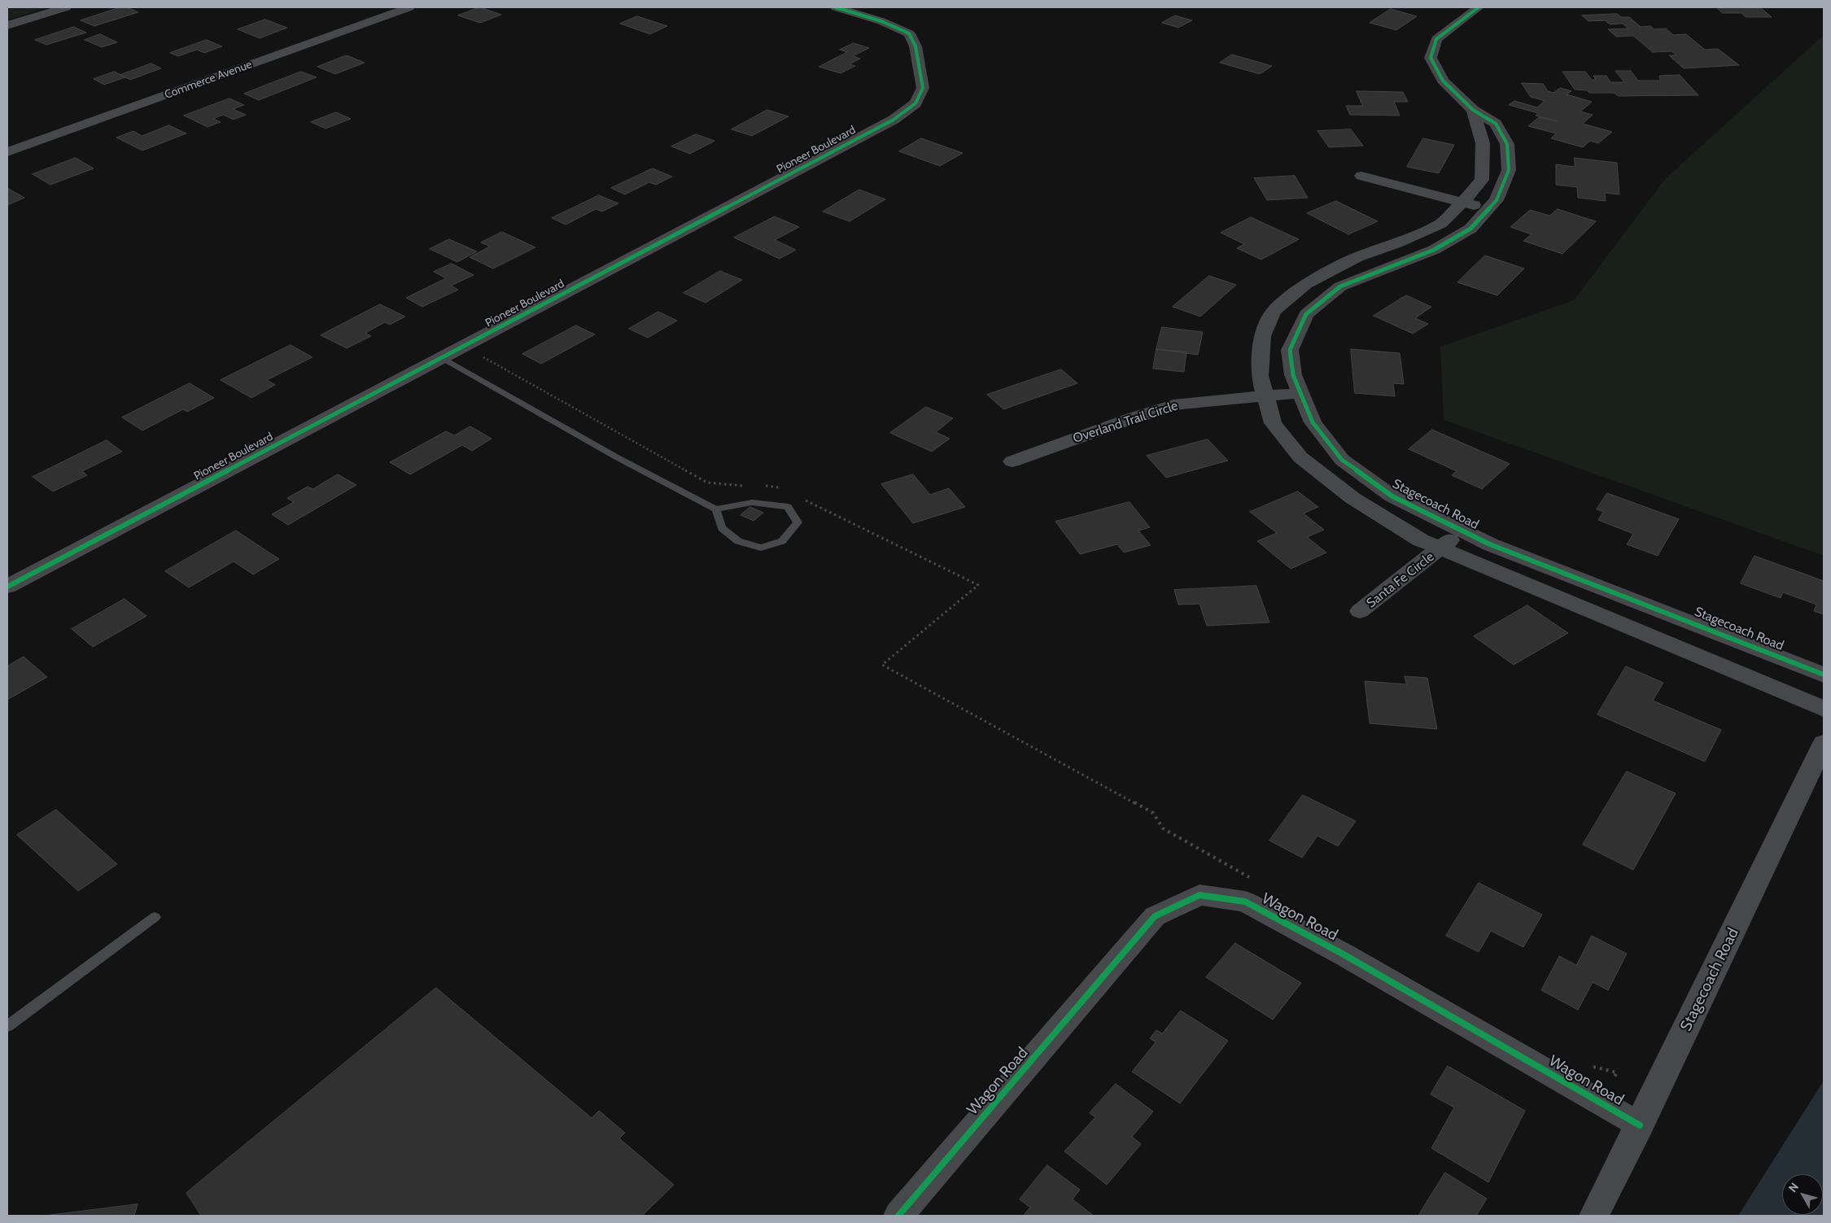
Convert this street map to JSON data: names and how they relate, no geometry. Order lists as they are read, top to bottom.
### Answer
{
  "streets": {
    "street": [
      "Commerce Avenue",
      "Pioneer Boulevard",
      "Overland Trail Circle",
      "Stagecoach Road",
      "Santa Fe Circle",
      "Wagon Road"
    ]
  },
  "crossings": [
    ["Overland Trail Circle", "Stagecoach Road"],
    ["Stagecoach Road", "Santa Fe Circle"],
    ["Stagecoach Road", "Wagon Road"]
  ],
  "north": "top left"
}
